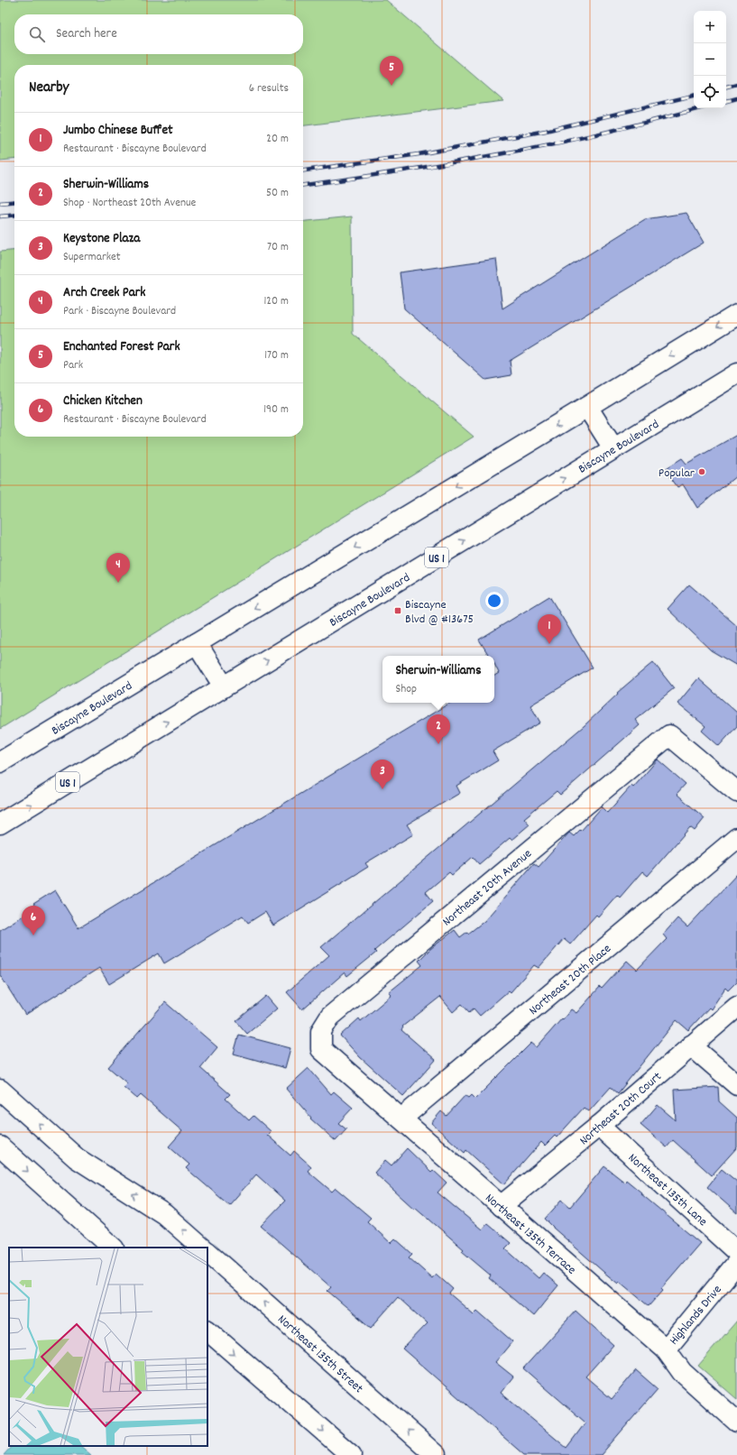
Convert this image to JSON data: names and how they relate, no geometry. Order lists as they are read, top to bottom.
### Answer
{
  "streets": {
    "street": [
      "Biscayne Boulevard",
      "US 1",
      "Northeast 20th Avenue",
      "Northeast 20th Place",
      "Northeast 20th Court",
      "Northeast 135th Lane",
      "Northeast 135th Terrace",
      "Highlands Drive",
      "Northeast 135th Street"
    ]
  },
  "crossings": [
    ["Northeast 20th Avenue", "Northeast 135th Terrace"],
    ["Northeast 20th Place", "Northeast 135th Terrace"],
    ["Northeast 20th Court", "Northeast 135th Lane"],
    ["Northeast 20th Court", "Northeast 135th Terrace"],
    ["Northeast 135th Terrace", "Highlands Drive"]
  ],
  "places": {
    "other": ["Popular"],
    "transit": ["Biscayne Blvd @ #13675"]
  },
  "page": {
    "map_buttons": ["+", "−"],
    "search": "Search here",
    "pins": [
      "5",
      "4",
      "1",
      "2",
      "3",
      "6"
    ],
    "heading": ["Nearby", "6 results"],
    "list": [
      {
        "mark": "1",
        "name": "Jumbo Chinese Buffet",
        "note": "Restaurant · Biscayne Boulevard",
        "value": "20 m"
      },
      {
        "mark": "2",
        "name": "Sherwin-Williams",
        "note": "Shop · Northeast 20th Avenue",
        "value": "50 m"
      },
      {
        "mark": "3",
        "name": "Keystone Plaza",
        "note": "Supermarket",
        "value": "70 m"
      },
      {
        "mark": "4",
        "name": "Arch Creek Park",
        "note": "Park · Biscayne Boulevard",
        "value": "120 m"
      },
      {
        "mark": "5",
        "name": "Enchanted Forest Park",
        "note": "Park",
        "value": "170 m"
      },
      {
        "mark": "6",
        "name": "Chicken Kitchen",
        "note": "Restaurant · Biscayne Boulevard",
        "value": "190 m"
      }
    ],
    "popup": ["Sherwin-Williams", "Shop"]
  }
}
